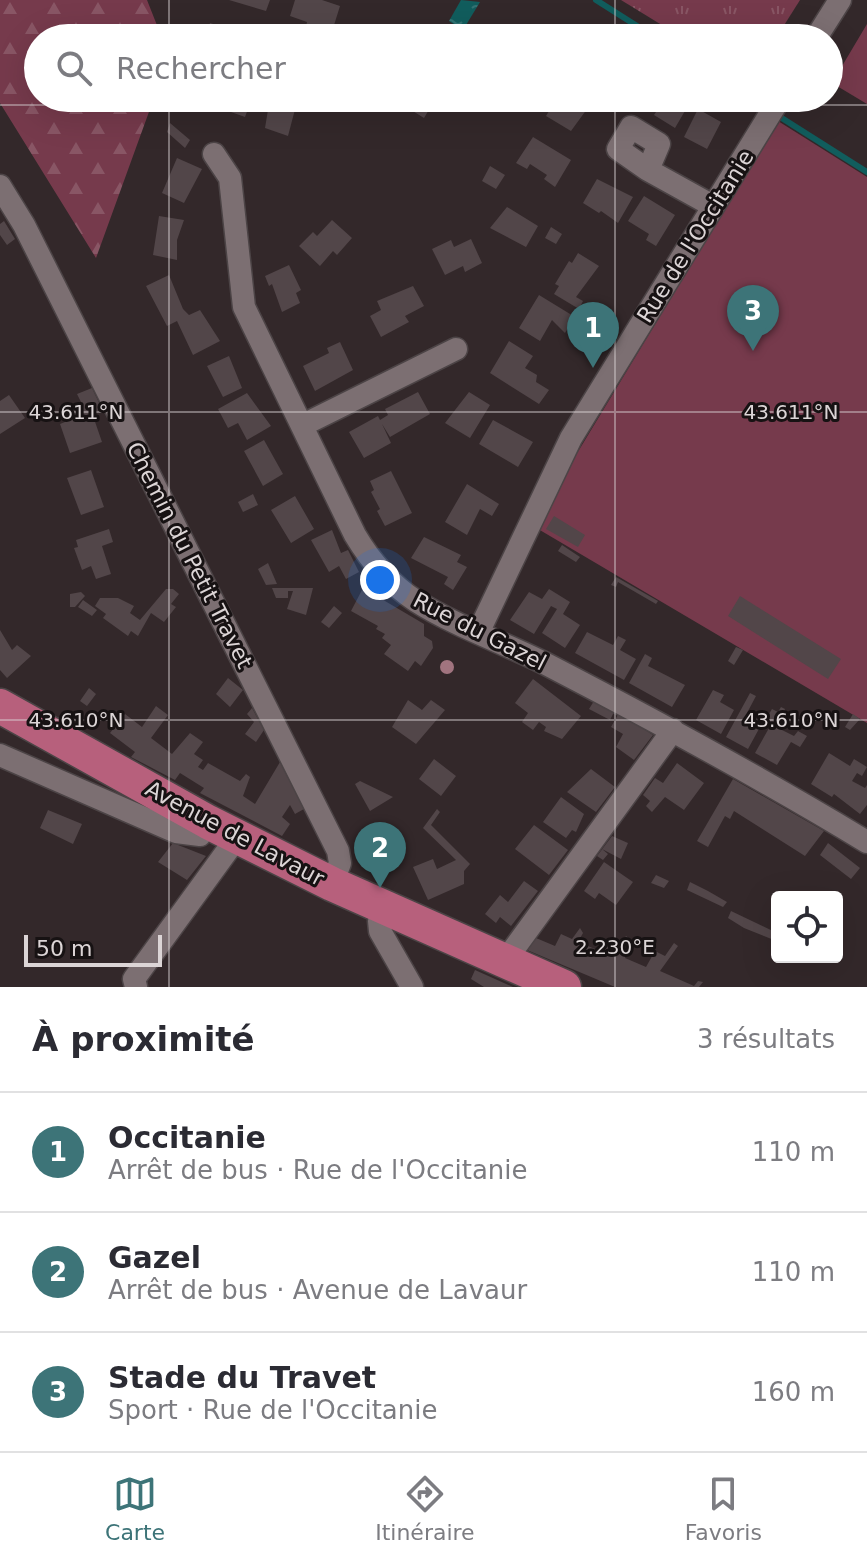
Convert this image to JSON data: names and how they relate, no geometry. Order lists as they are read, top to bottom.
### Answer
{
  "streets": {
    "main road": ["Avenue de Lavaur"],
    "street": ["Rue de l'Occitanie", "Chemin du Petit Travet", "Rue du Gazel"]
  },
  "crossings": [
    ["Rue de l'Occitanie", "Rue du Gazel"],
    ["Chemin du Petit Travet", "Avenue de Lavaur"]
  ],
  "scale_bar": "50 m",
  "page": {
    "search": "Rechercher",
    "pins": ["3", "1", "2"],
    "scale": "50 m",
    "heading": ["À proximité", "3 résultats"],
    "list": [
      {
        "mark": "1",
        "name": "Occitanie",
        "note": "Arrêt de bus · Rue de l'Occitanie",
        "value": "110 m"
      },
      {
        "mark": "2",
        "name": "Gazel",
        "note": "Arrêt de bus · Avenue de Lavaur",
        "value": "110 m"
      },
      {
        "mark": "3",
        "name": "Stade du Travet",
        "note": "Sport · Rue de l'Occitanie",
        "value": "160 m"
      }
    ],
    "nav": ["Carte", "Itinéraire", "Favoris"]
  },
  "coordinates": ["43.611°N", "43.610°N", "2.230°E"]
}
